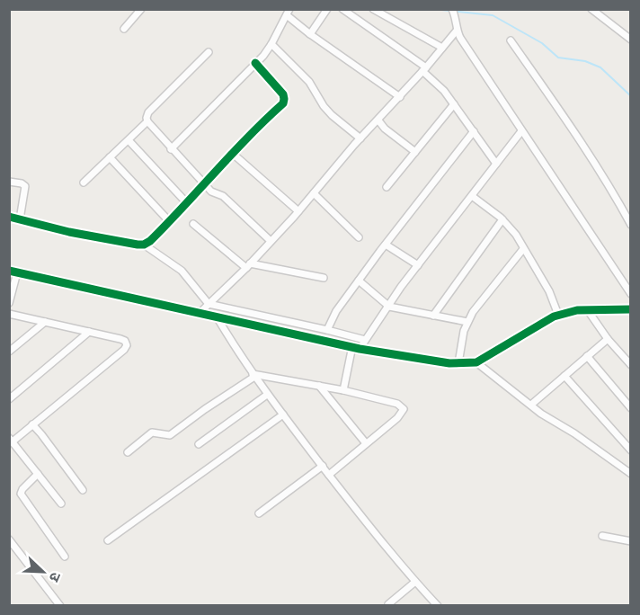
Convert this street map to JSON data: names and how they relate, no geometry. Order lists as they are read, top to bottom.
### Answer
{
  "north": "bottom right"
}
